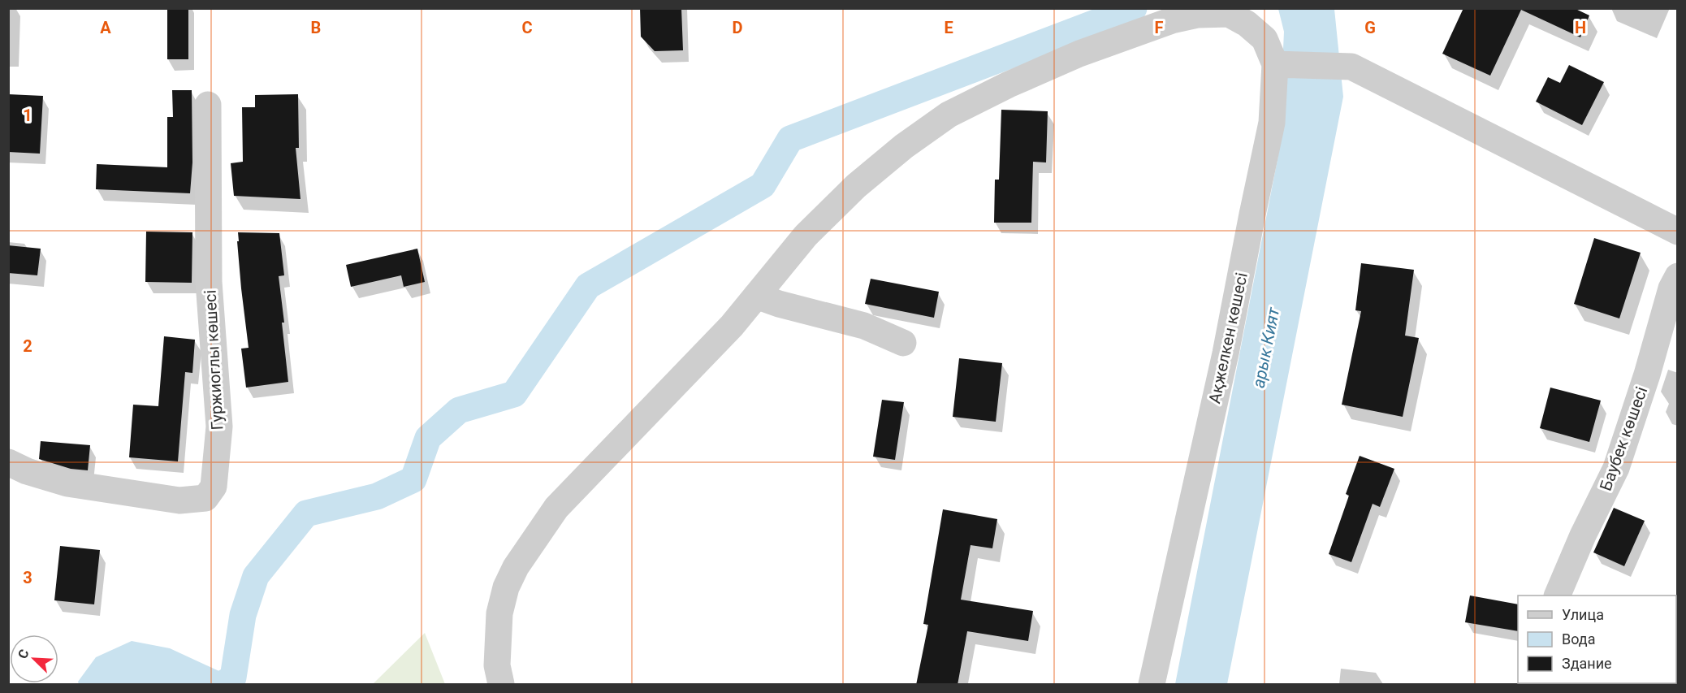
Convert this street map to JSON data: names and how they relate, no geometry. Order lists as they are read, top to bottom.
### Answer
{
  "streets": {
    "street": ["Ақжелкен көшесі", "Гуржиоглы көшесі", "Баубек көшесі"]
  },
  "water": ["арык Кият"],
  "legend": ["Улица", "Вода", "Здание"],
  "north": "top left",
  "grid": {
    "columns": [
      "A",
      "B",
      "C",
      "D",
      "E",
      "F",
      "G",
      "H"
    ],
    "rows": ["1", "2", "3"]
  }
}
